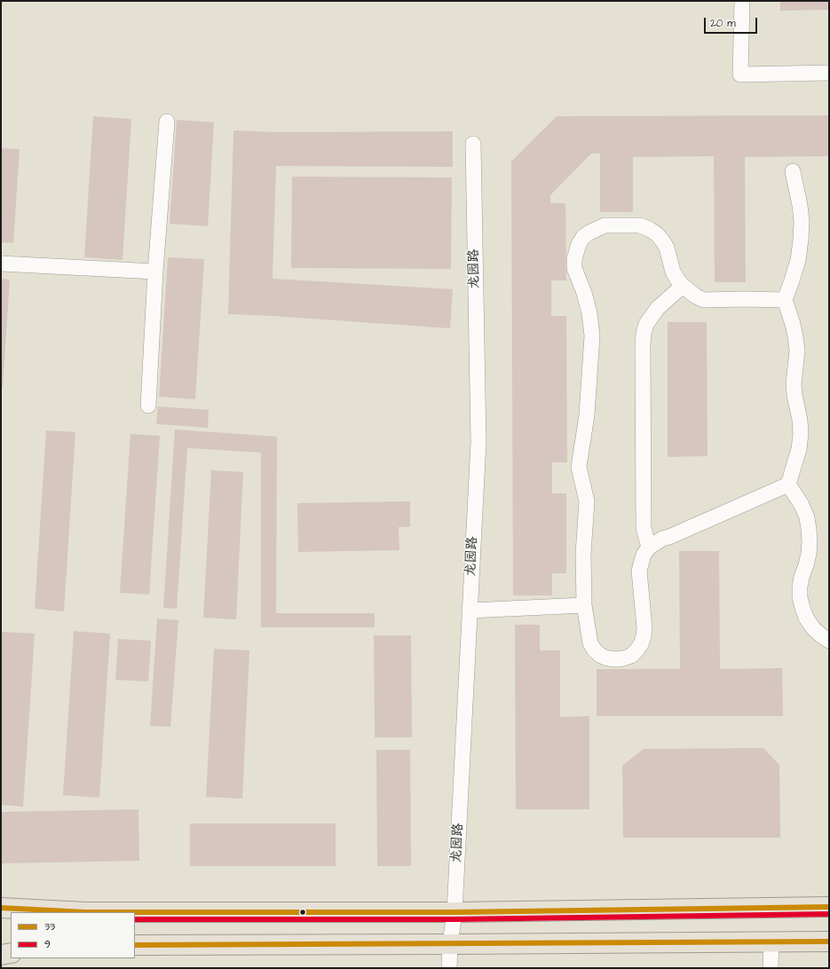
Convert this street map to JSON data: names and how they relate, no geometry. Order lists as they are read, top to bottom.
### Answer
{
  "streets": {
    "street": ["龙园路"]
  },
  "lines": ["transit line 33", "transit line 9"],
  "legend": ["33", "9"],
  "scale_bar": "20 m"
}
